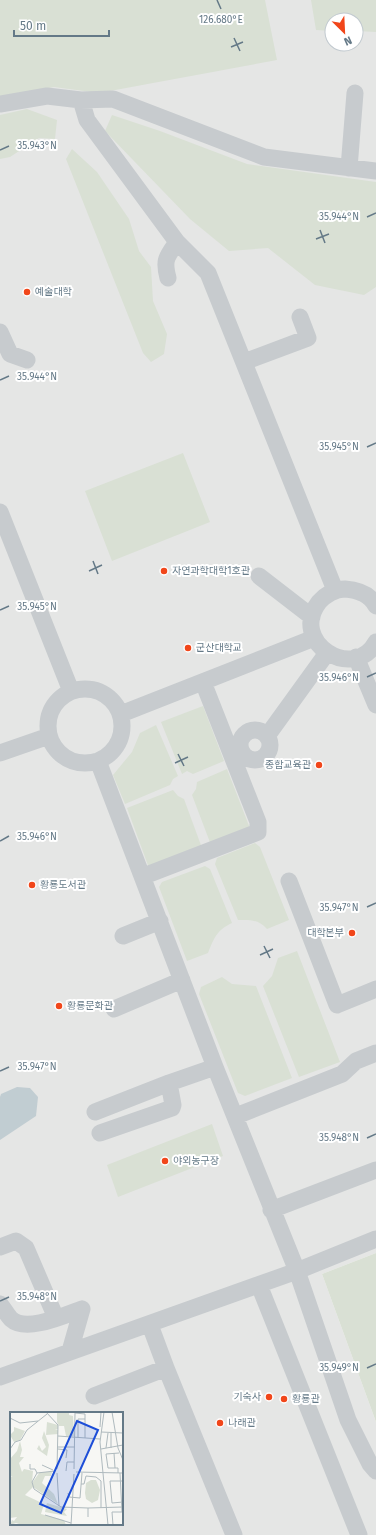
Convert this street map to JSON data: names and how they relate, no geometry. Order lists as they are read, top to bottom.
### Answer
{
  "places": [
    "예술대학",
    "자연과학대학1호관",
    "군산대학교",
    "종합교육관",
    "황룡도서관",
    "대학본부",
    "황룡문화관",
    "야외농구장",
    "기숙사",
    "황룡관",
    "나래관"
  ],
  "scale_bar": "50 m",
  "north": "bottom right",
  "coordinates": [
    "126.680°E",
    "35.943°N",
    "35.944°N",
    "35.945°N",
    "35.946°N",
    "35.947°N",
    "35.948°N",
    "35.949°N"
  ]
}
